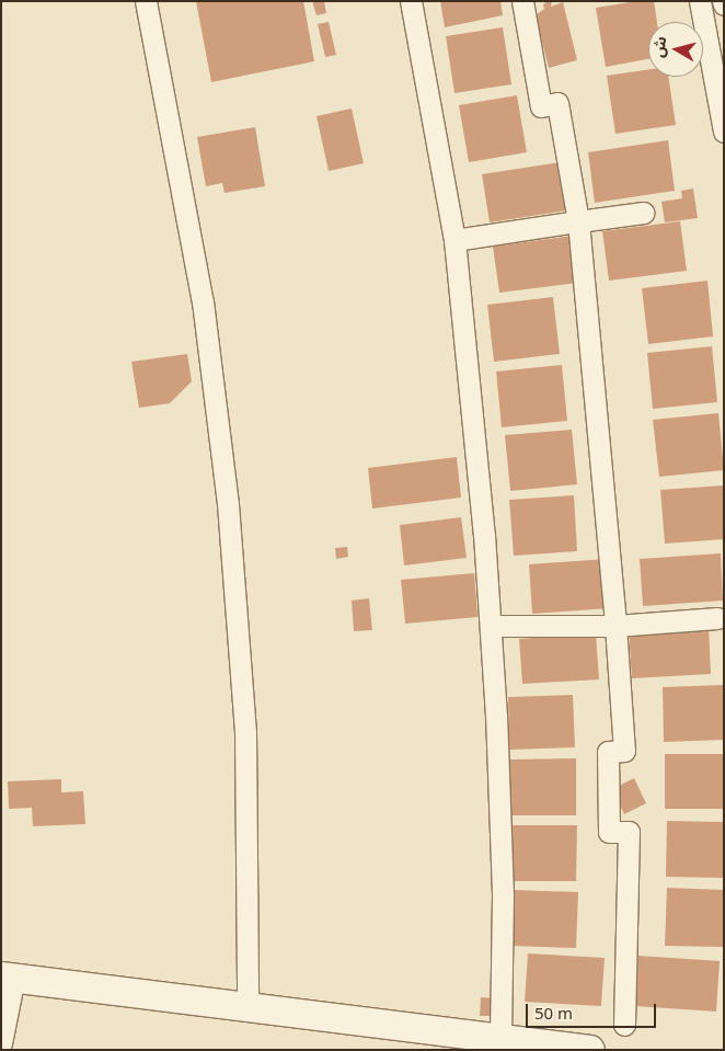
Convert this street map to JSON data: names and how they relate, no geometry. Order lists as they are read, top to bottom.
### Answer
{
  "scale_bar": "50 m",
  "north": "left"
}
